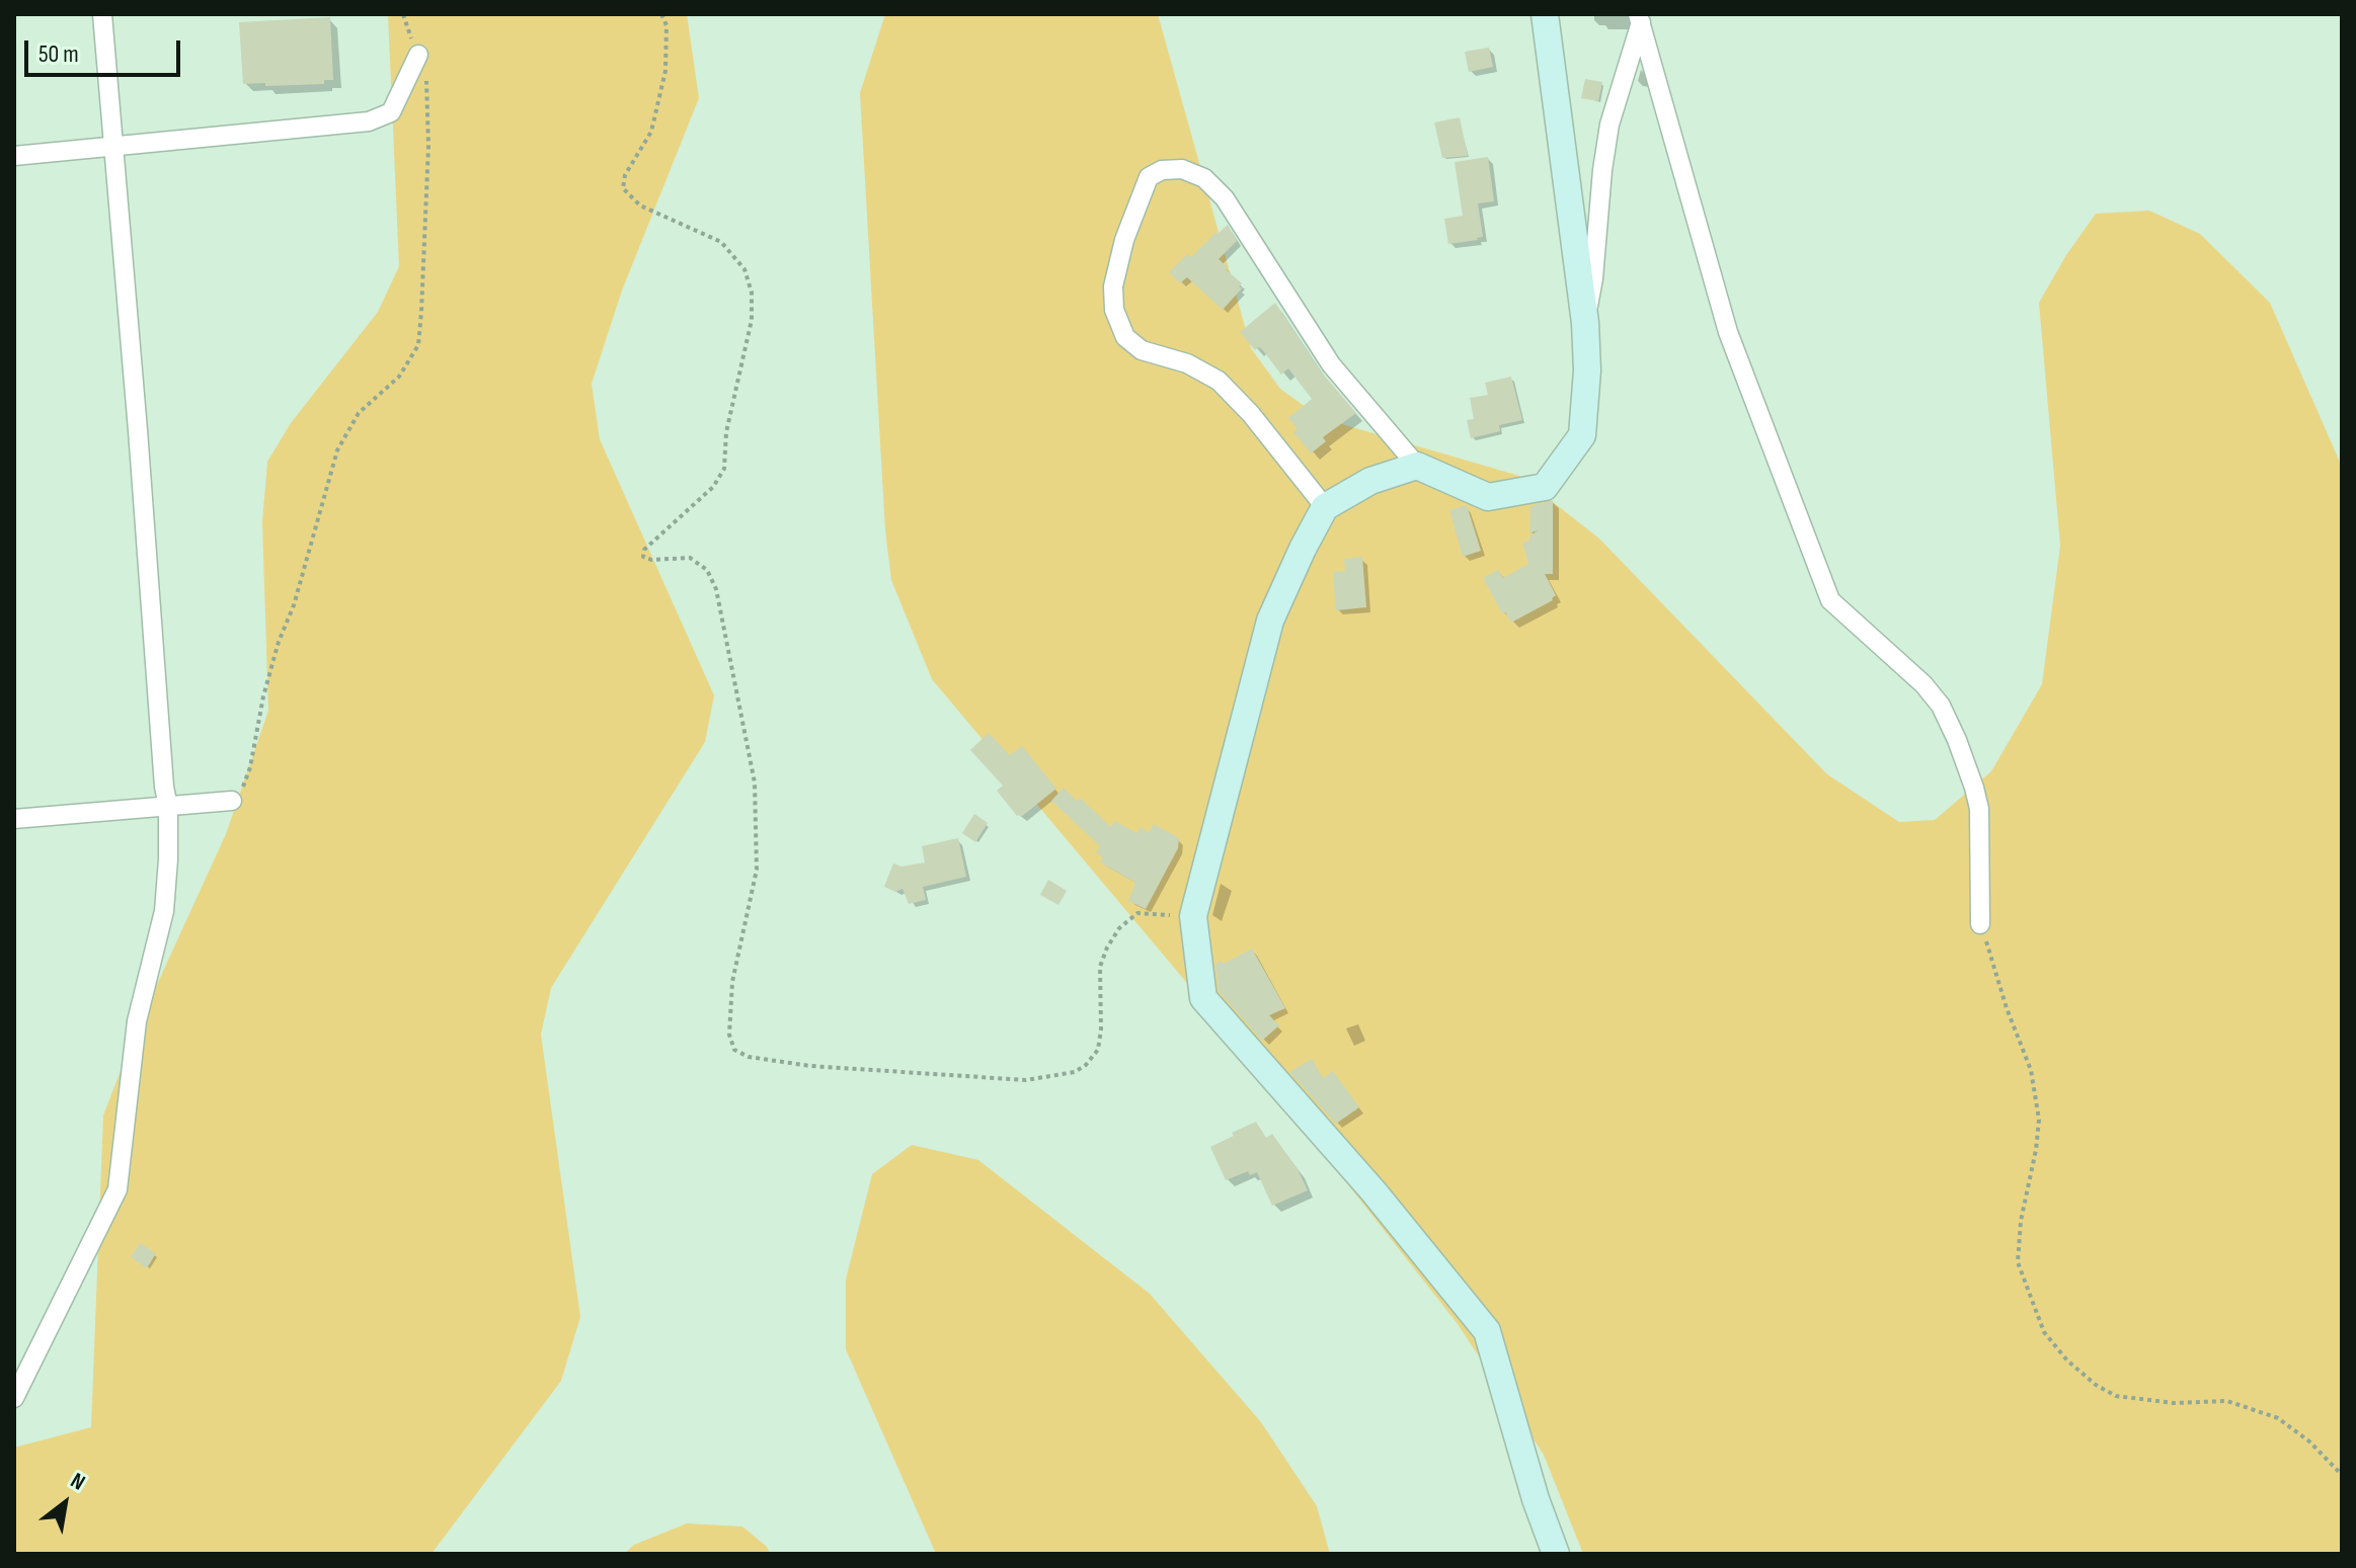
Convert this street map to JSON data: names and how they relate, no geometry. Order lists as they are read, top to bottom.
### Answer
{
  "scale_bar": "50 m",
  "north": "top right"
}
